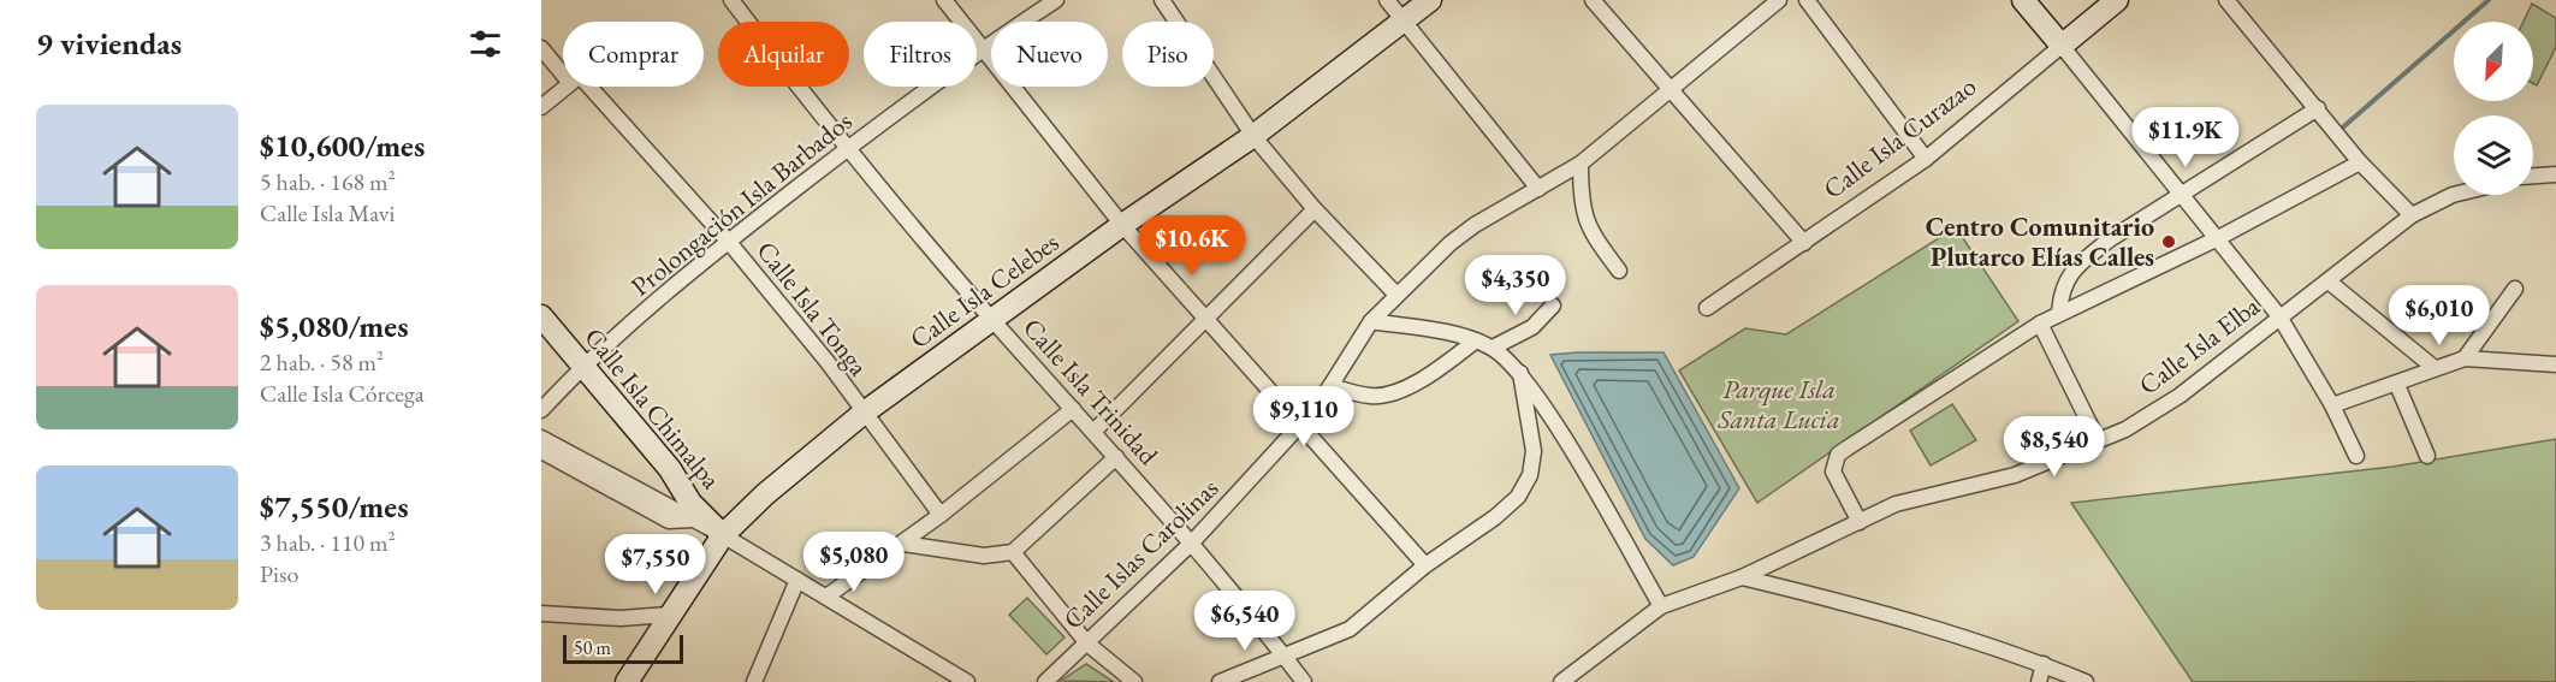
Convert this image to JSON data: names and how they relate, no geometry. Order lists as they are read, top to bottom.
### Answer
{
  "streets": {
    "street": [
      "Calle Isla Curazao",
      "Prolongación Isla Barbados",
      "Calle Isla Celebes",
      "Calle Isla Tonga",
      "Calle Isla Elba",
      "Calle Isla Trinidad",
      "Calle Isla Chimalpa",
      "Calle Islas Carolinas"
    ]
  },
  "crossings": [
    ["Prolongación Isla Barbados", "Calle Isla Tonga"],
    ["Prolongación Isla Barbados", "Calle Isla Trinidad"],
    ["Prolongación Isla Barbados", "Calle Isla Chimalpa"],
    ["Calle Isla Celebes", "Calle Isla Tonga"],
    ["Calle Isla Celebes", "Calle Isla Trinidad"],
    ["Calle Isla Celebes", "Calle Isla Chimalpa"],
    ["Calle Isla Trinidad", "Calle Islas Carolinas"]
  ],
  "parks": ["Parque Isla Santa Lucia"],
  "places": ["Centro Comunitario Plutarco Elías Calles"],
  "scale_bar": "50 m",
  "north": "bottom left",
  "page": {
    "heading": "9 viviendas",
    "chip": [
      "Comprar",
      "Alquilar",
      "Filtros",
      "Nuevo",
      "Piso"
    ],
    "list": [
      {
        "name": "$10,600/mes",
        "note": "5 hab. · 168 m² · Calle Isla Mavi"
      },
      {
        "name": "$5,080/mes",
        "note": "2 hab. · 58 m² · Calle Isla Córcega"
      },
      {
        "name": "$7,550/mes",
        "note": "3 hab. · 110 m² · Piso"
      }
    ],
    "price": [
      "$11.9K",
      "$10.6K",
      "$4,350",
      "$6,010",
      "$9,110",
      "$8,540",
      "$5,080",
      "$7,550",
      "$6,540"
    ],
    "scale": "50 m"
  }
}
